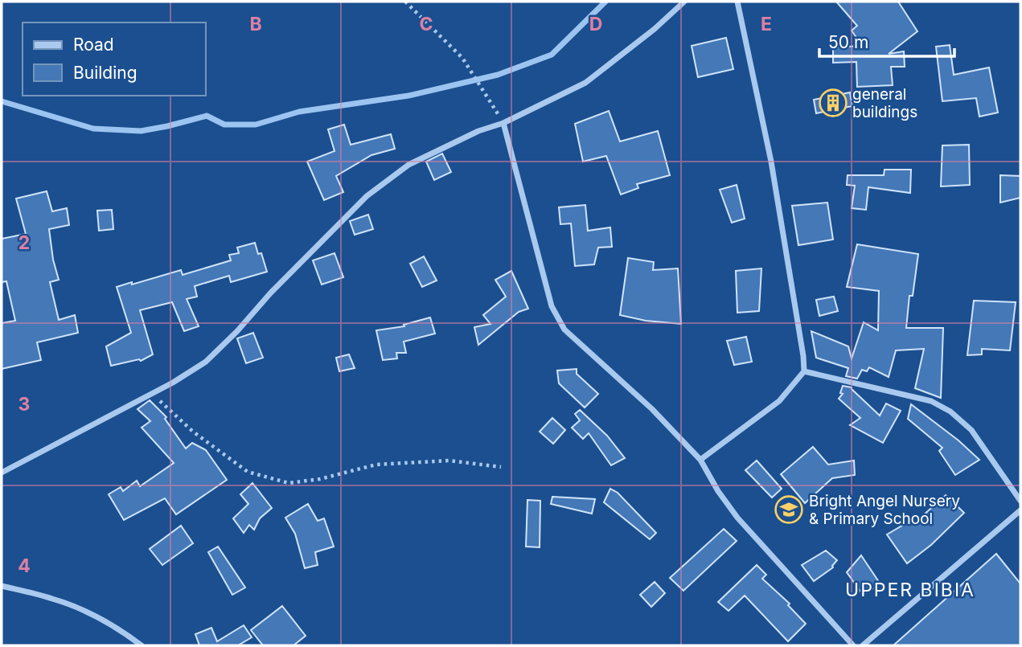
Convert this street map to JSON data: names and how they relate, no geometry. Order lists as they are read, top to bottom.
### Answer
{
  "districts": ["UPPER BIBIA"],
  "places": {
    "building": ["general buildings"],
    "school or university": ["Bright Angel Nursery & Primary School"]
  },
  "legend": ["Road", "Building"],
  "scale_bar": "50 m",
  "grid": {
    "columns": [
      "B",
      "C",
      "D",
      "E"
    ],
    "rows": ["2", "3", "4"]
  }
}
